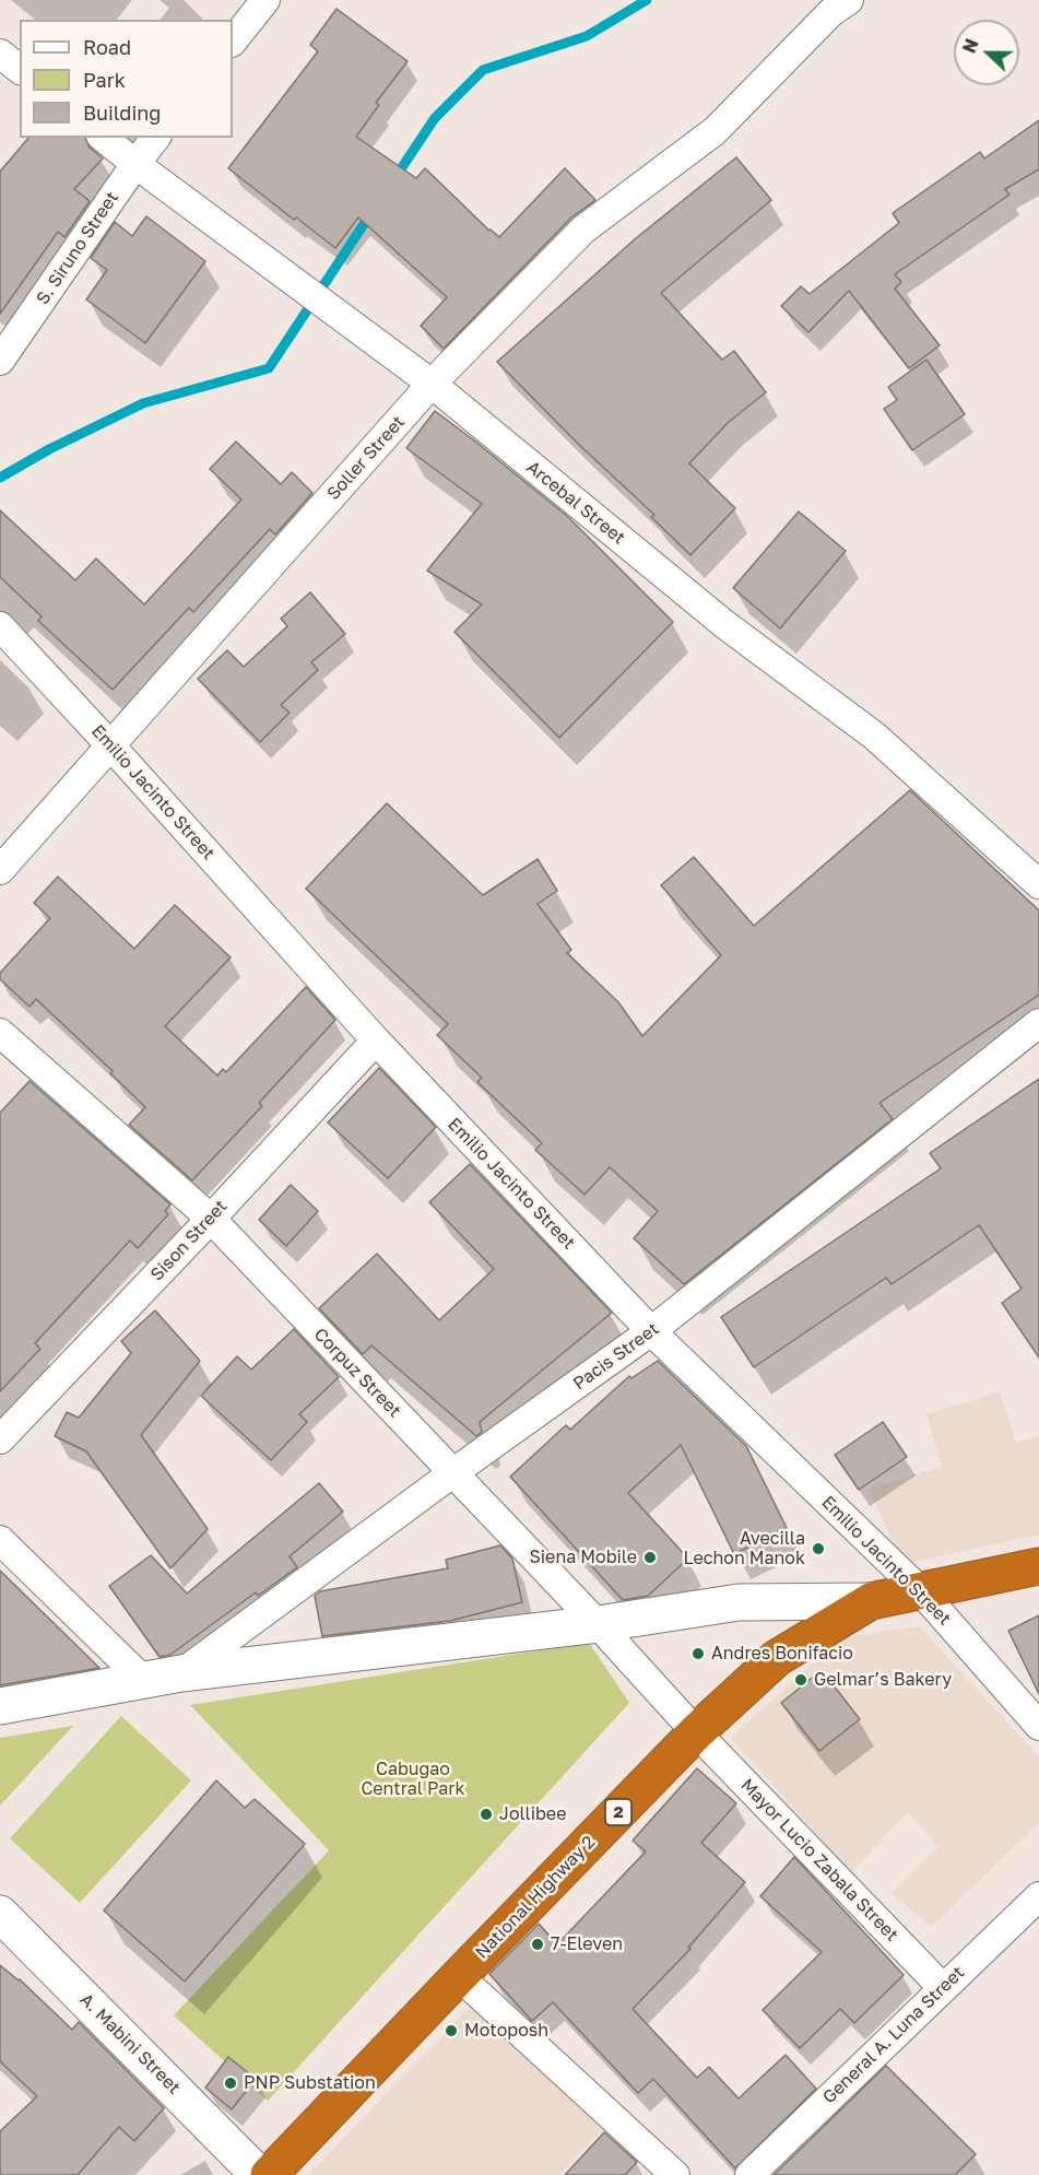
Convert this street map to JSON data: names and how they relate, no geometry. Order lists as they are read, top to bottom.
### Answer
{
  "streets": {
    "highway": ["2", "National Highway 2"],
    "street": [
      "S. Siruno Street",
      "Soller Street",
      "Arcebal Street",
      "Emilio Jacinto Street",
      "Sison Street",
      "Pacis Street",
      "Corpuz Street",
      "Mayor Lucio Zabala Street",
      "General A. Luna Street",
      "A. Mabini Street"
    ]
  },
  "crossings": [
    ["S. Siruno Street", "Arcebal Street"],
    ["Soller Street", "Arcebal Street"],
    ["Soller Street", "Emilio Jacinto Street"],
    ["Emilio Jacinto Street", "Sison Street"],
    ["Emilio Jacinto Street", "Pacis Street"],
    ["Emilio Jacinto Street", "National Highway 2"],
    ["Sison Street", "Corpuz Street"],
    ["Pacis Street", "Corpuz Street"],
    ["Corpuz Street", "Mayor Lucio Zabala Street"],
    ["Corpuz Street", "National Highway 2"],
    ["Mayor Lucio Zabala Street", "National Highway 2"],
    ["Mayor Lucio Zabala Street", "General A. Luna Street"]
  ],
  "parks": ["Cabugao Central Park"],
  "places": [
    "Avecilla Lechon Manok",
    "Siena Mobile",
    "Andres Bonifacio",
    "Gelmar’s Bakery",
    "Jollibee",
    "7-Eleven",
    "Motoposh",
    "PNP Substation"
  ],
  "legend": ["Road", "Park", "Building"],
  "north": "left"
}
